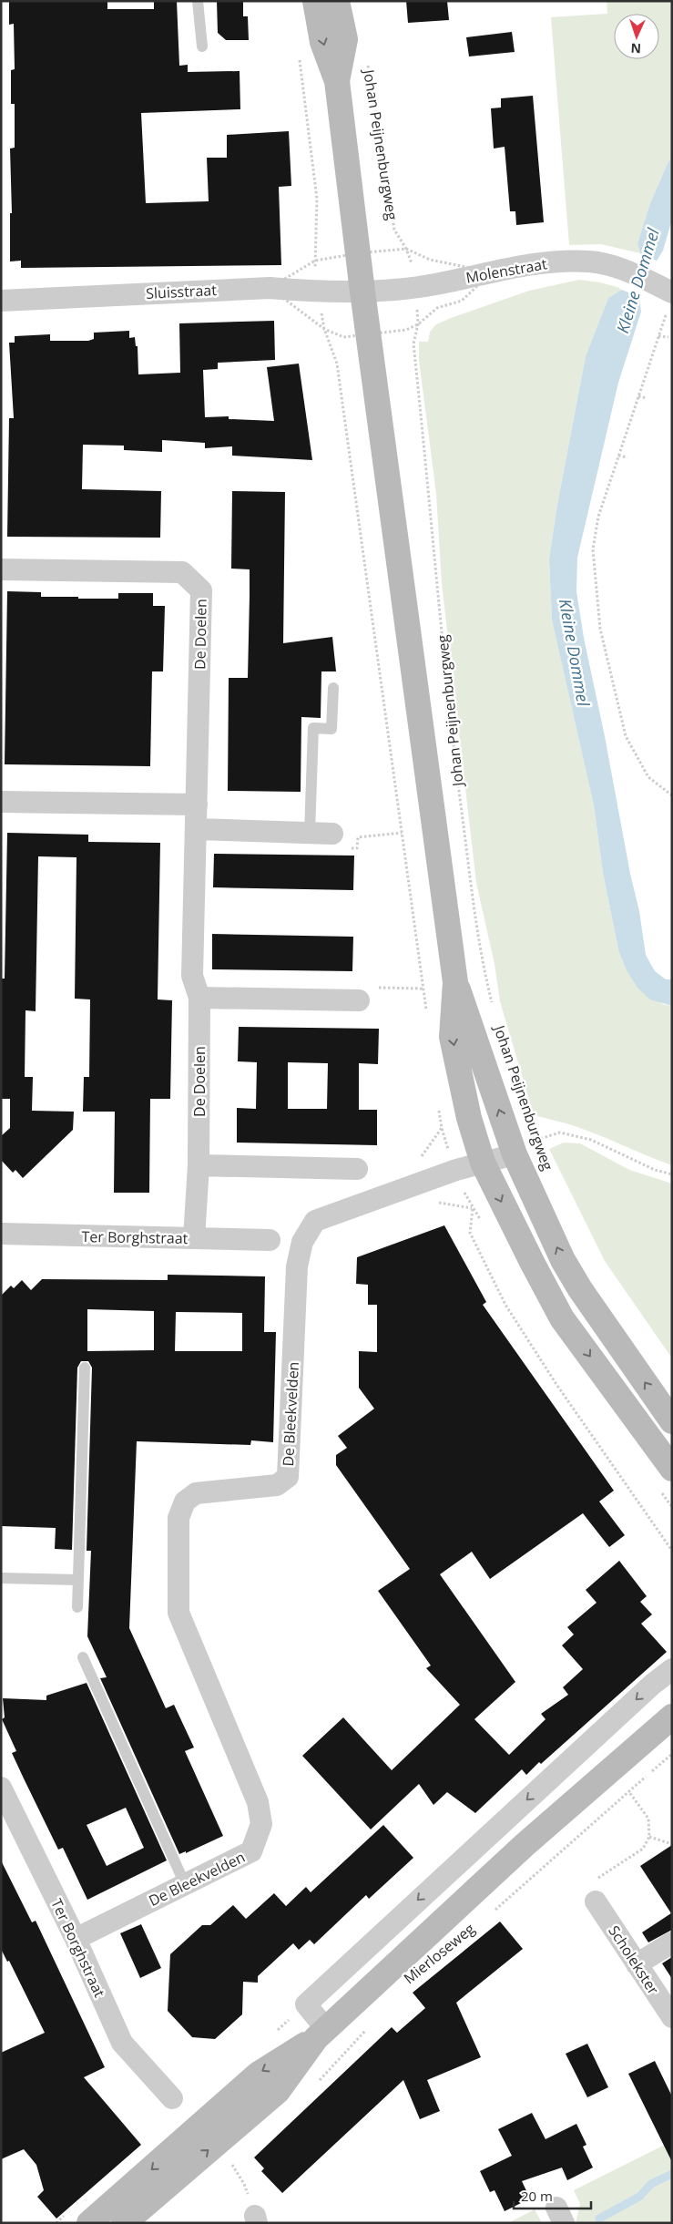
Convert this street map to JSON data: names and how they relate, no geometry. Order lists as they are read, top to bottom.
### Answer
{
  "streets": {
    "main road": ["Johan Peijnenburgweg", "Mierloseweg"],
    "street": [
      "Molenstraat",
      "Sluisstraat",
      "De Doelen",
      "Ter Borghstraat",
      "De Bleekvelden",
      "Scholekster"
    ]
  },
  "crossings": [
    ["Johan Peijnenburgweg", "Molenstraat"],
    ["Johan Peijnenburgweg", "Sluisstraat"],
    ["Johan Peijnenburgweg", "De Bleekvelden"],
    ["Molenstraat", "Sluisstraat"],
    ["De Doelen", "Ter Borghstraat"],
    ["Ter Borghstraat", "De Bleekvelden"]
  ],
  "water": ["Kleine Dommel"],
  "scale_bar": "20 m",
  "north": "bottom"
}
